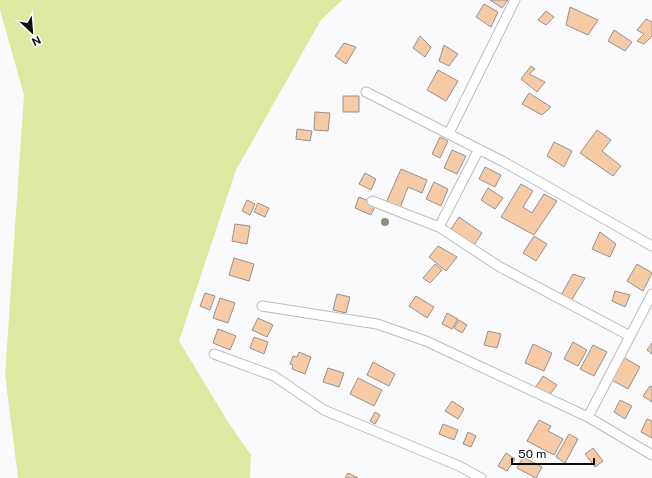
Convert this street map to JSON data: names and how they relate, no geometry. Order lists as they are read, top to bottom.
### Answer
{
  "scale_bar": "50 m",
  "north": "bottom right"
}
